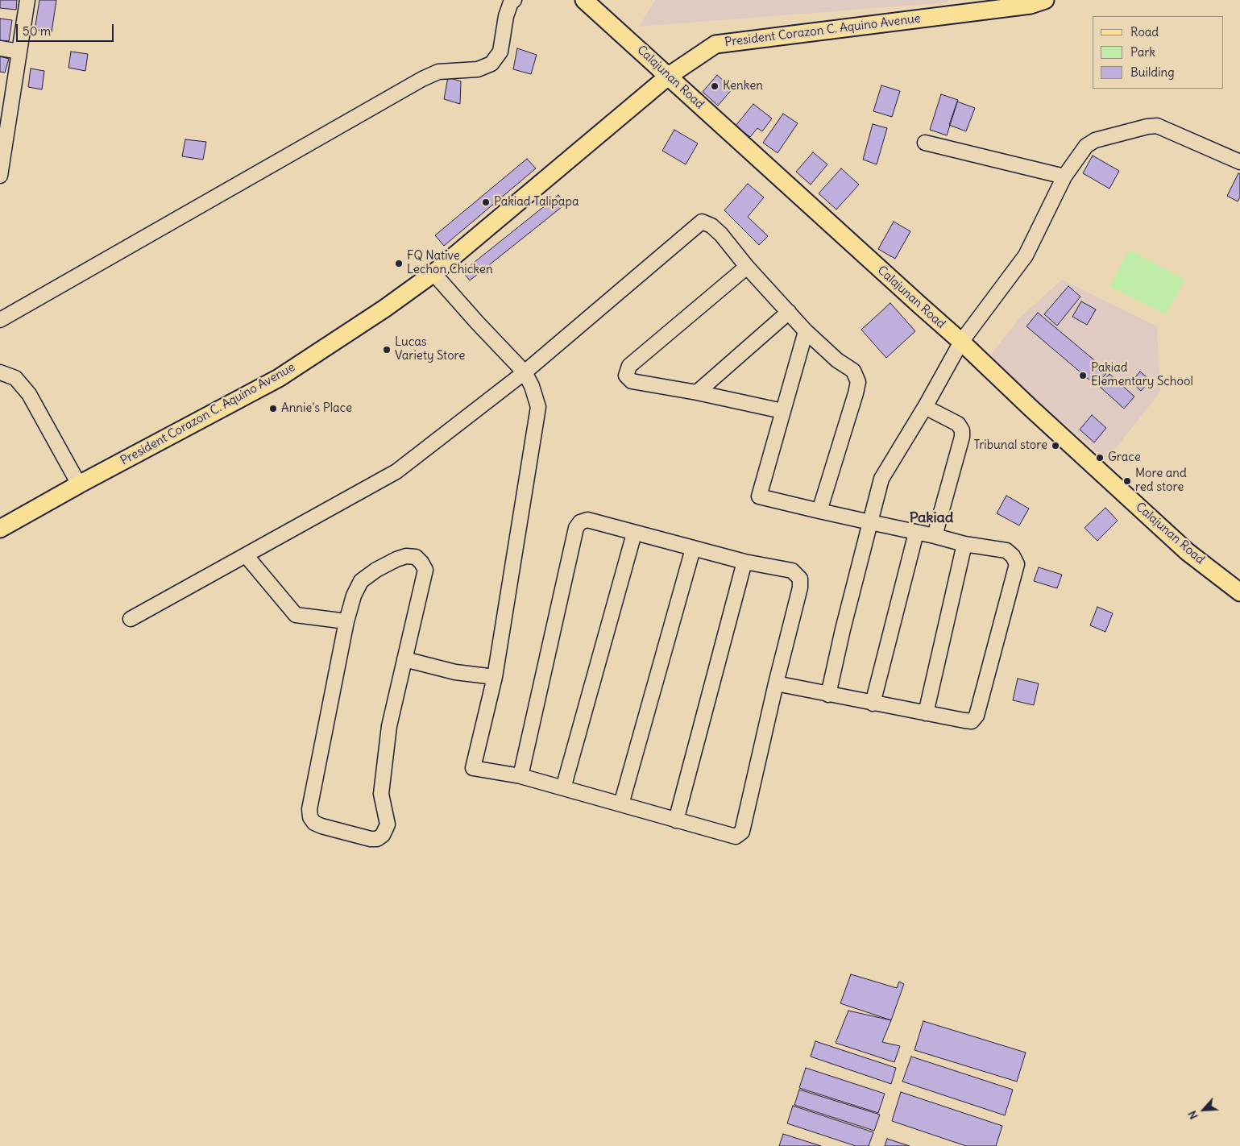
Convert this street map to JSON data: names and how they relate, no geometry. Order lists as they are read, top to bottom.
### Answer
{
  "streets": {
    "main road": ["President Corazon C. Aquino Avenue", "Calajunan Road"]
  },
  "crossings": [
    ["President Corazon C. Aquino Avenue", "Calajunan Road"]
  ],
  "districts": ["Pakiad"],
  "places": [
    "Kenken",
    "Pakiad Talipapa",
    "FQ Native Lechon Chicken",
    "Lucas Variety Store",
    "Pakiad Elementary School",
    "Annie's Place",
    "Tribunal store",
    "Grace",
    "More and red store"
  ],
  "legend": ["Road", "Park", "Building"],
  "scale_bar": "50 m",
  "north": "bottom left"
}
